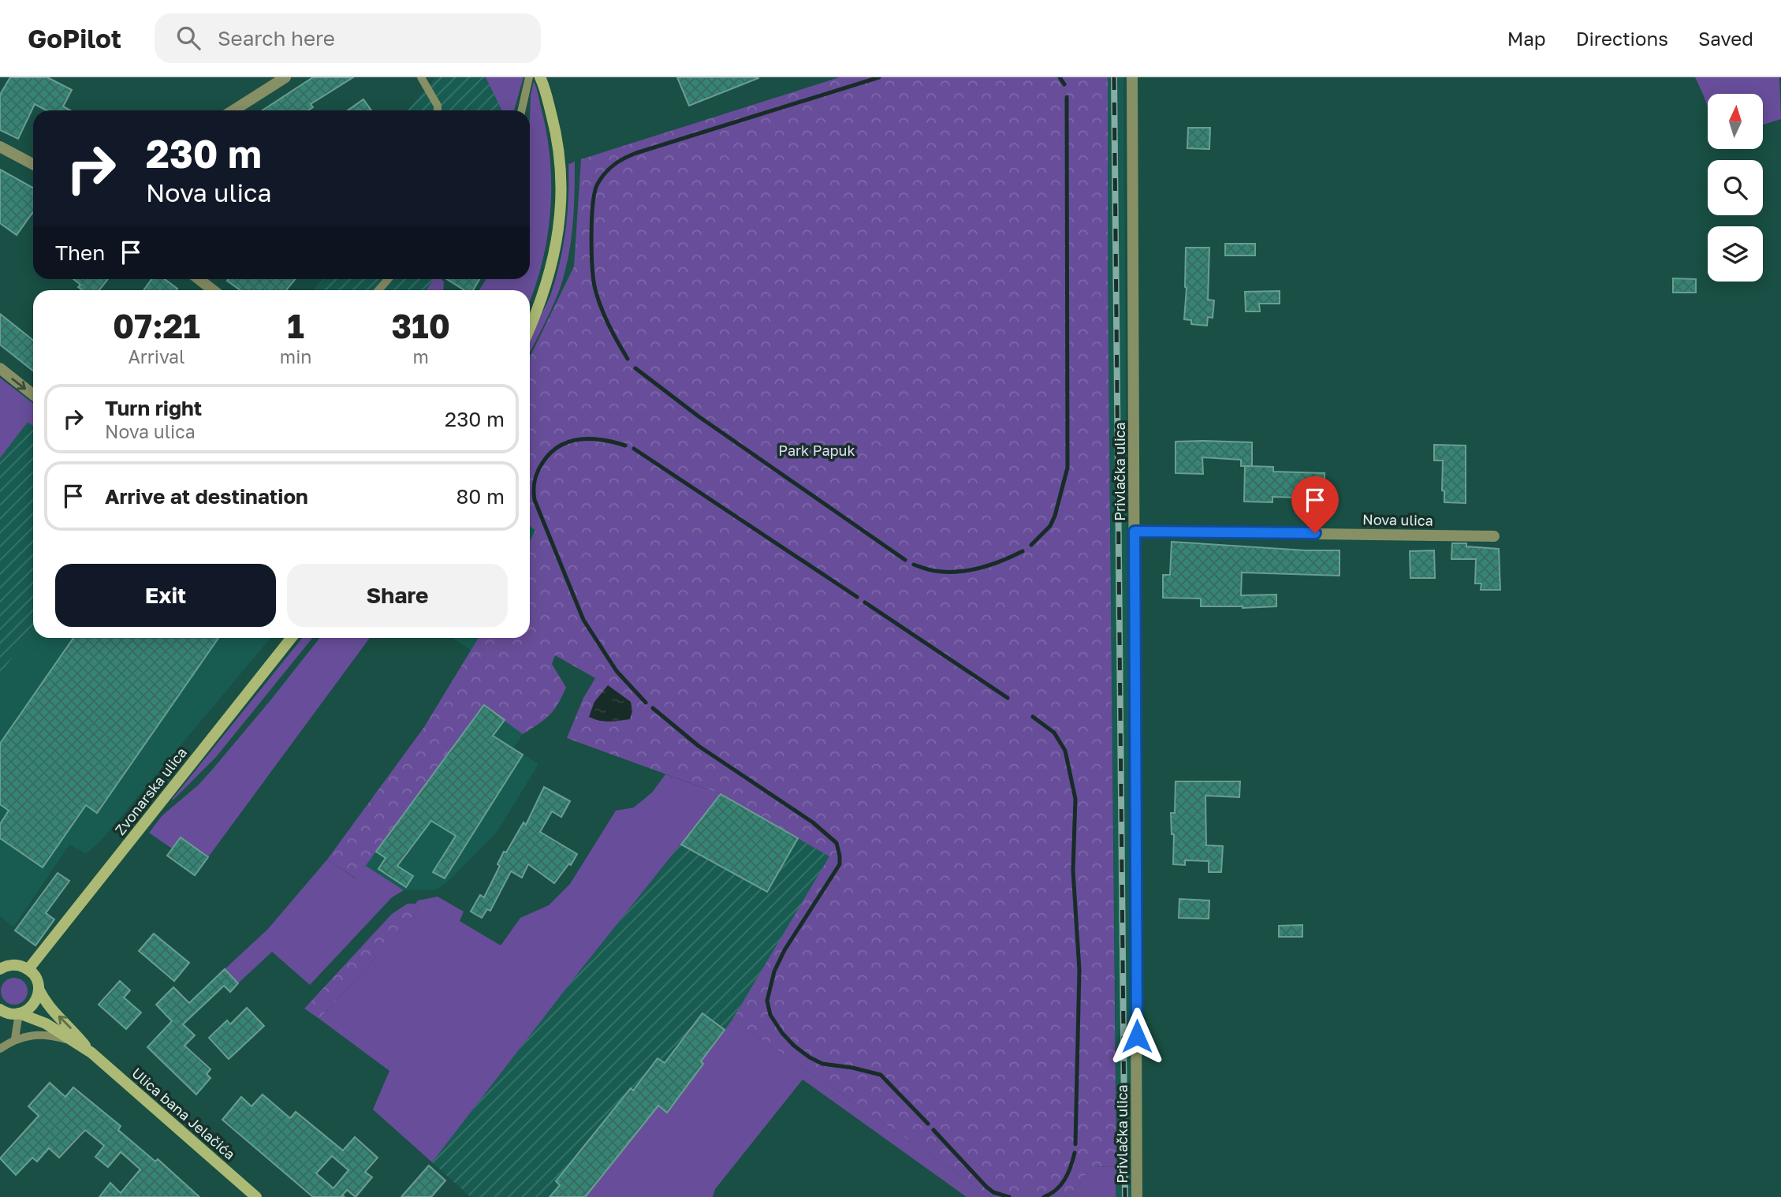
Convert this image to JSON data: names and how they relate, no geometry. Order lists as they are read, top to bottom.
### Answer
{
  "streets": {
    "main road": ["Zvonarska ulica", "Ulica bana Jelačića"],
    "street": ["Privlačka ulica", "Nova ulica"]
  },
  "crossings": [
    ["Privlačka ulica", "Nova ulica"],
    ["Zvonarska ulica", "Ulica bana Jelačića"]
  ],
  "parks": ["Park Papuk"],
  "north": "top",
  "page": {
    "header": "GoPilot",
    "search": "Search here",
    "nav": ["Map", "Directions", "Saved"],
    "turn": ["230 m", "Nova ulica"],
    "then": "Then",
    "eta": [
      "07:21",
      "Arrival",
      "1",
      "min",
      "310",
      "m"
    ],
    "list": [
      {
        "name": "Turn right",
        "note": "Nova ulica",
        "value": "230 m"
      },
      {
        "name": "Arrive at destination",
        "value": "80 m"
      }
    ],
    "buttons": ["Exit", "Share"]
  }
}
